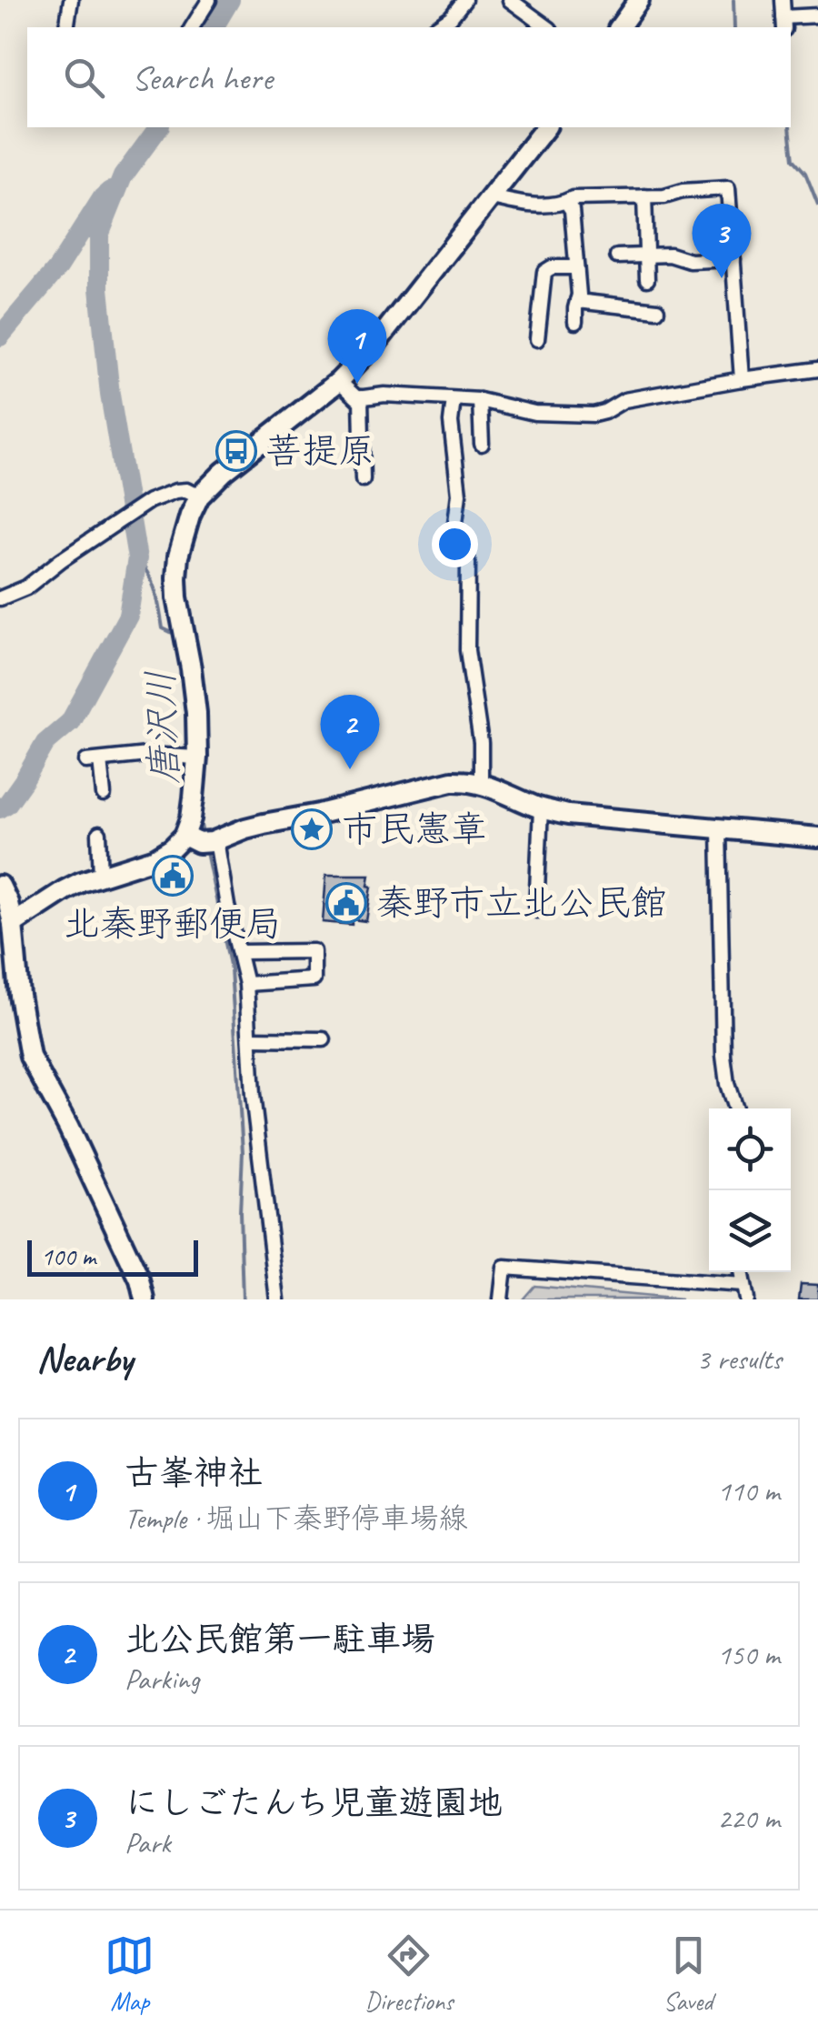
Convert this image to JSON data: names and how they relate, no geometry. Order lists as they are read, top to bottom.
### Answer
{
  "water": ["唐沢川"],
  "places": {
    "bus stop": ["菩提原"],
    "place": ["市民憲章"],
    "public building": ["北秦野郵便局", "秦野市立北公民館"]
  },
  "scale_bar": "100 m",
  "page": {
    "search": "Search here",
    "pins": ["3", "1", "2"],
    "scale": "100 m",
    "heading": ["Nearby", "3 results"],
    "list": [
      {
        "mark": "1",
        "name": "古峯神社",
        "note": "Temple · 堀山下秦野停車場線",
        "value": "110 m"
      },
      {
        "mark": "2",
        "name": "北公民館第一駐車場",
        "note": "Parking",
        "value": "150 m"
      },
      {
        "mark": "3",
        "name": "にしごたんち児童遊園地",
        "note": "Park",
        "value": "220 m"
      }
    ],
    "nav": ["Map", "Directions", "Saved"]
  }
}
